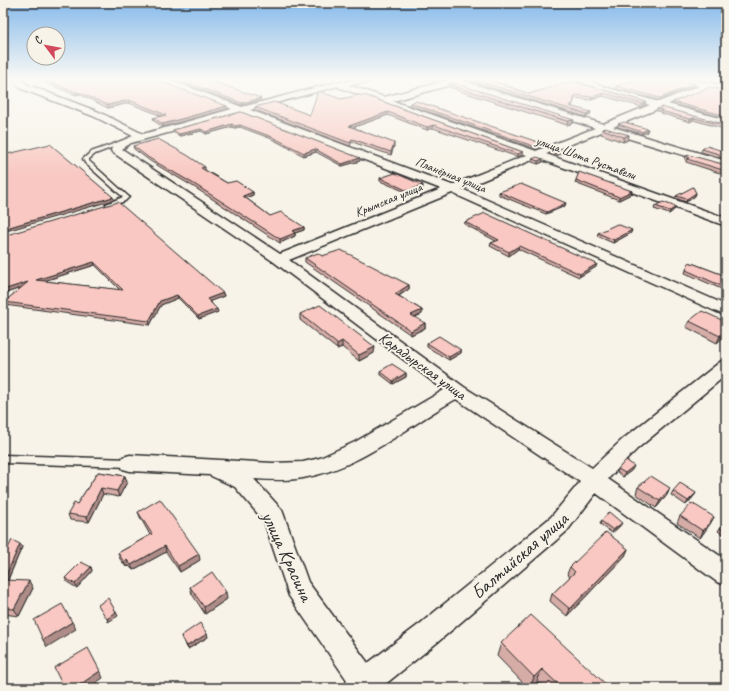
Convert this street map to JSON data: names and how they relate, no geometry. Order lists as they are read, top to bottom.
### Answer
{
  "streets": {
    "street": [
      "улица Шота Руставели",
      "Планёрная улица",
      "Крымская улица",
      "Карадырская улица",
      "Балтийская улица",
      "улица Красина"
    ]
  },
  "crossings": [
    ["улица Шота Руставели", "Крымская улица"],
    ["Планёрная улица", "Крымская улица"],
    ["Крымская улица", "Карадырская улица"],
    ["Карадырская улица", "Балтийская улица"],
    ["Балтийская улица", "улица Красина"]
  ],
  "north": "top left"
}
